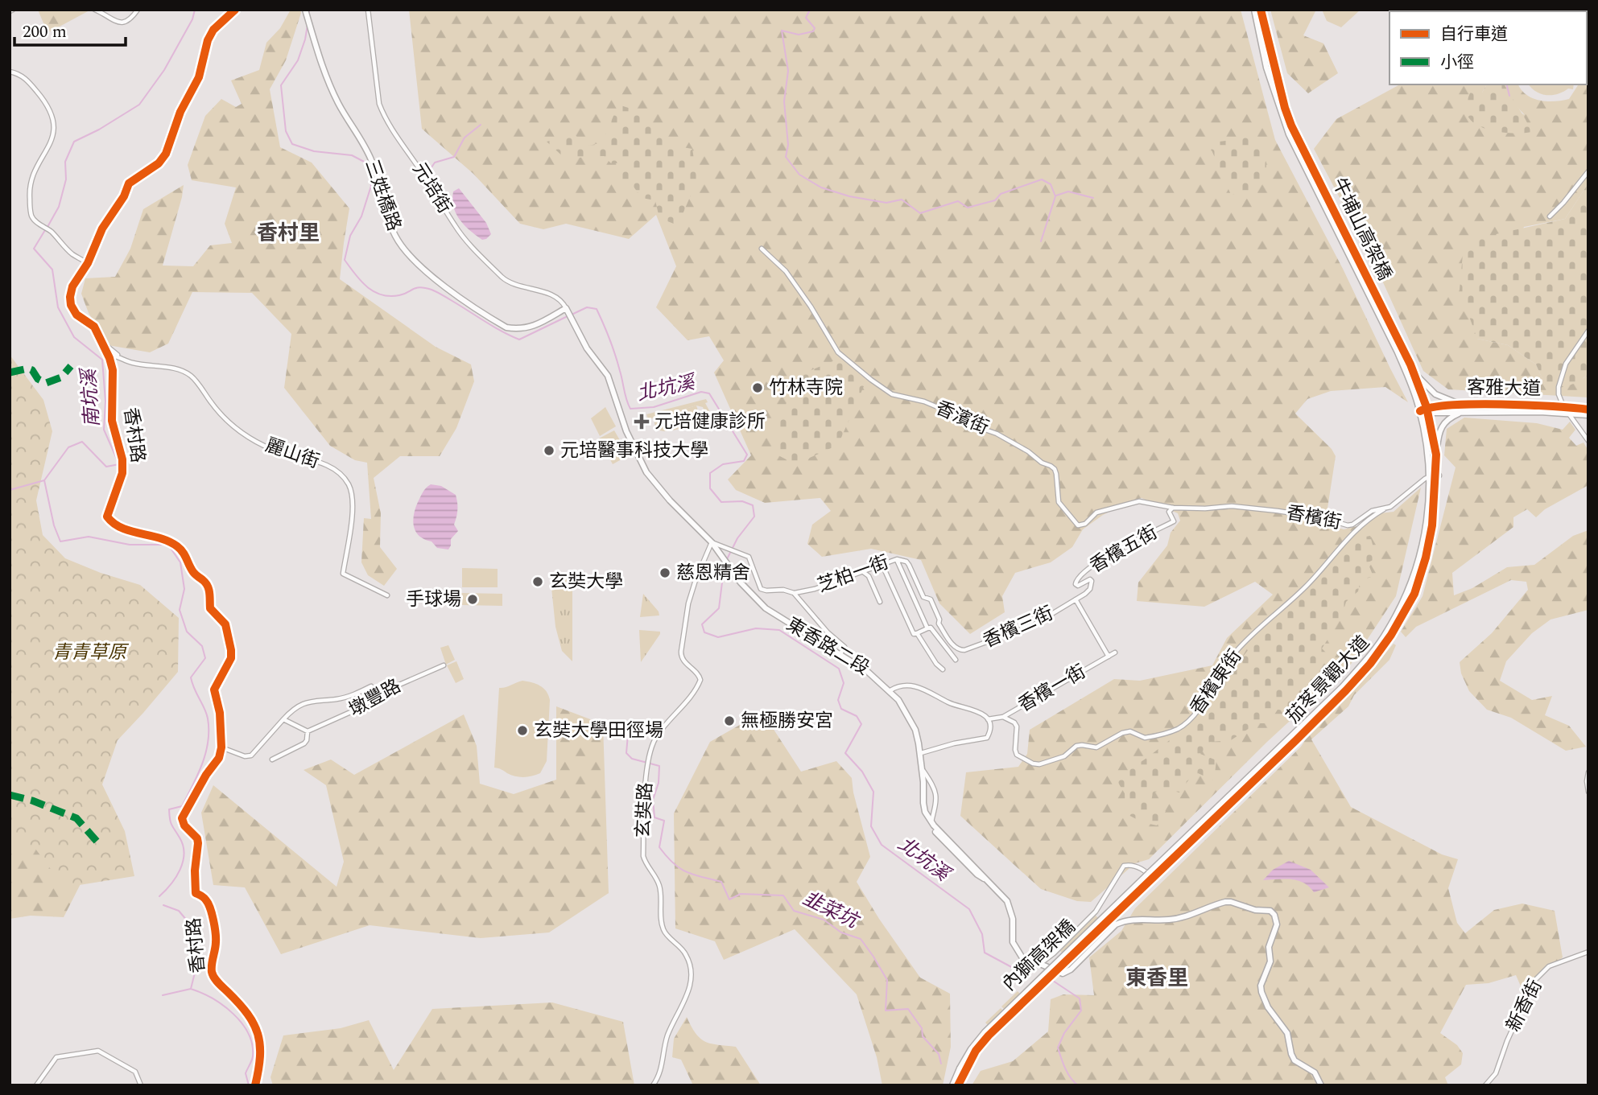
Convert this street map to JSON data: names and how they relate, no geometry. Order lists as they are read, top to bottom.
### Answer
{
  "streets": {
    "street": [
      "元培街",
      "三姓橋路",
      "牛埔山高架橋",
      "客雅大道",
      "香濱街",
      "香村路",
      "麗山街",
      "香檳街",
      "香檳五街",
      "芝柏一街",
      "香檳三街",
      "東香路二段",
      "茄苳景觀大道",
      "香檳東街",
      "香檳一街",
      "墩豐路",
      "玄奘路",
      "內獅高架橋",
      "新香街"
    ]
  },
  "crossings": [
    ["元培街", "三姓橋路"],
    ["牛埔山高架橋", "茄苳景觀大道"],
    ["客雅大道", "茄苳景觀大道"],
    ["香濱街", "香檳街"],
    ["香濱街", "香檳五街"],
    ["香村路", "麗山街"],
    ["香村路", "墩豐路"],
    ["香檳街", "香檳五街"],
    ["香檳街", "茄苳景觀大道"],
    ["香檳街", "香檳東街"],
    ["香檳五街", "香檳三街"],
    ["芝柏一街", "香檳三街"],
    ["東香路二段", "玄奘路"],
    ["茄苳景觀大道", "內獅高架橋"],
    ["香檳東街", "香檳一街"]
  ],
  "districts": ["香村里", "東香里"],
  "water": ["北坑溪", "南坑溪", "韭菜坑"],
  "parks": ["青青草原"],
  "places": {
    "other": [
      "竹林寺院",
      "元培醫事科技大學",
      "慈恩精舍",
      "玄奘大學",
      "手球場",
      "無極勝安宮",
      "玄奘大學田徑場"
    ],
    "health": ["元培健康診所"]
  },
  "legend": ["自行車道", "小徑"],
  "scale_bar": "200 m"
}
